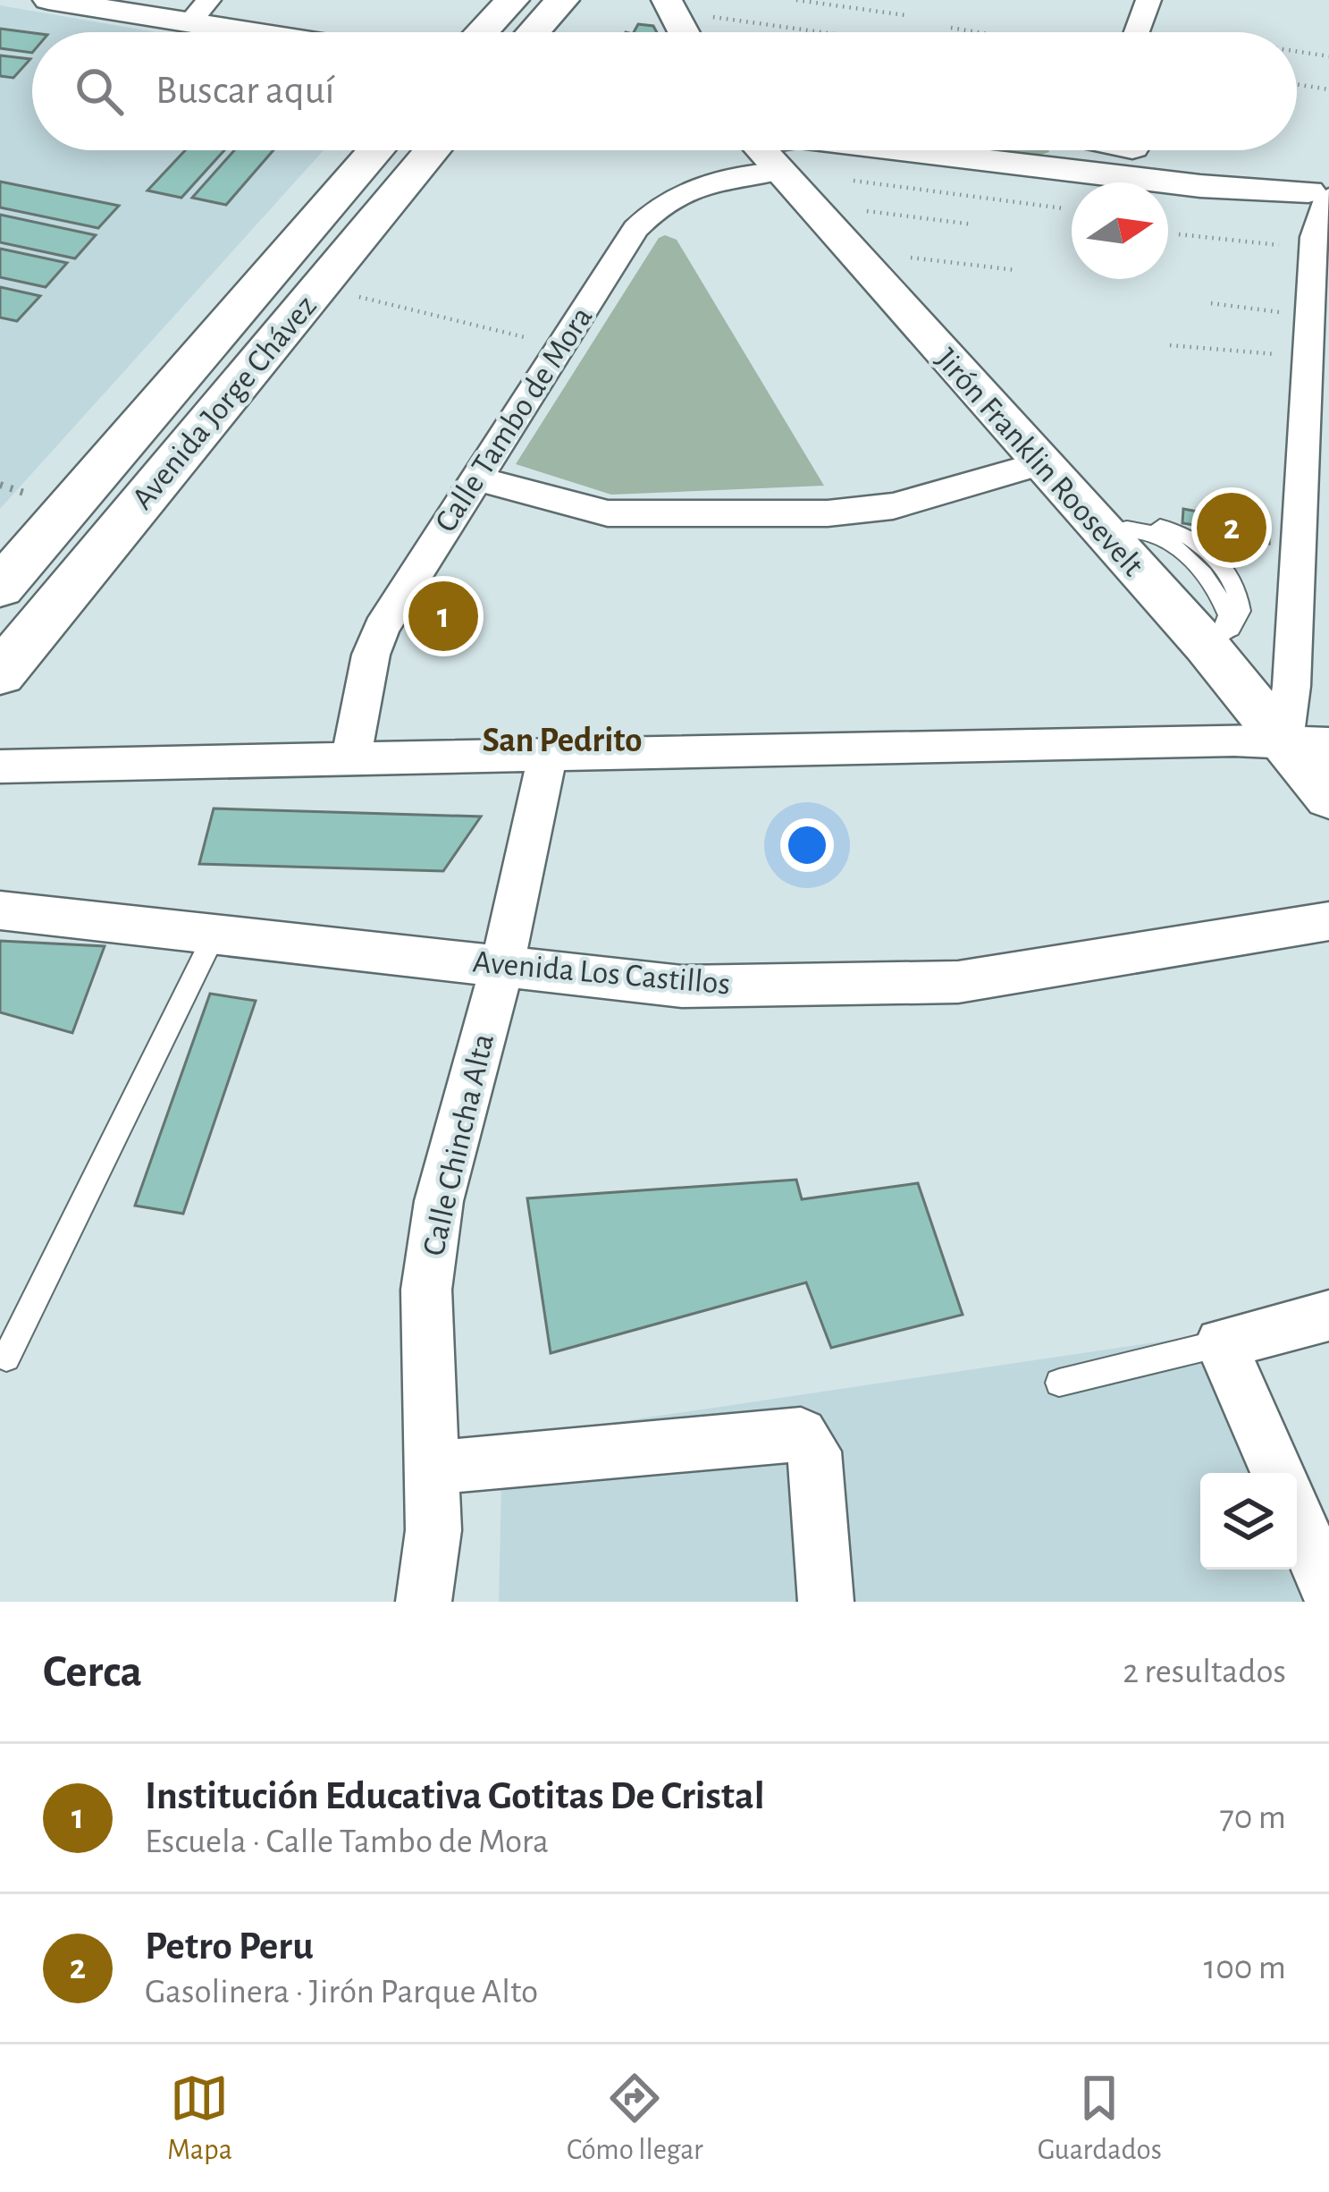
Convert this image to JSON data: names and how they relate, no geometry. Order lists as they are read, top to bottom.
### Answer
{
  "streets": {
    "main road": ["Avenida Jorge Chávez"],
    "street": [
      "Calle Tambo de Mora",
      "Jirón Franklin Roosevelt",
      "Avenida Los Castillos",
      "Calle Chincha Alta"
    ]
  },
  "crossings": [
    ["Calle Tambo de Mora", "Jirón Franklin Roosevelt"],
    ["Avenida Los Castillos", "Calle Chincha Alta"]
  ],
  "districts": ["San Pedrito"],
  "north": "right",
  "page": {
    "search": "Buscar aquí",
    "pins": ["2", "1"],
    "heading": ["Cerca", "2 resultados"],
    "list": [
      {
        "mark": "1",
        "name": "Institución Educativa Gotitas De Cristal",
        "note": "Escuela · Calle Tambo de Mora",
        "value": "70 m"
      },
      {
        "mark": "2",
        "name": "Petro Peru",
        "note": "Gasolinera · Jirón Parque Alto",
        "value": "100 m"
      }
    ],
    "nav": ["Mapa", "Cómo llegar", "Guardados"]
  }
}
